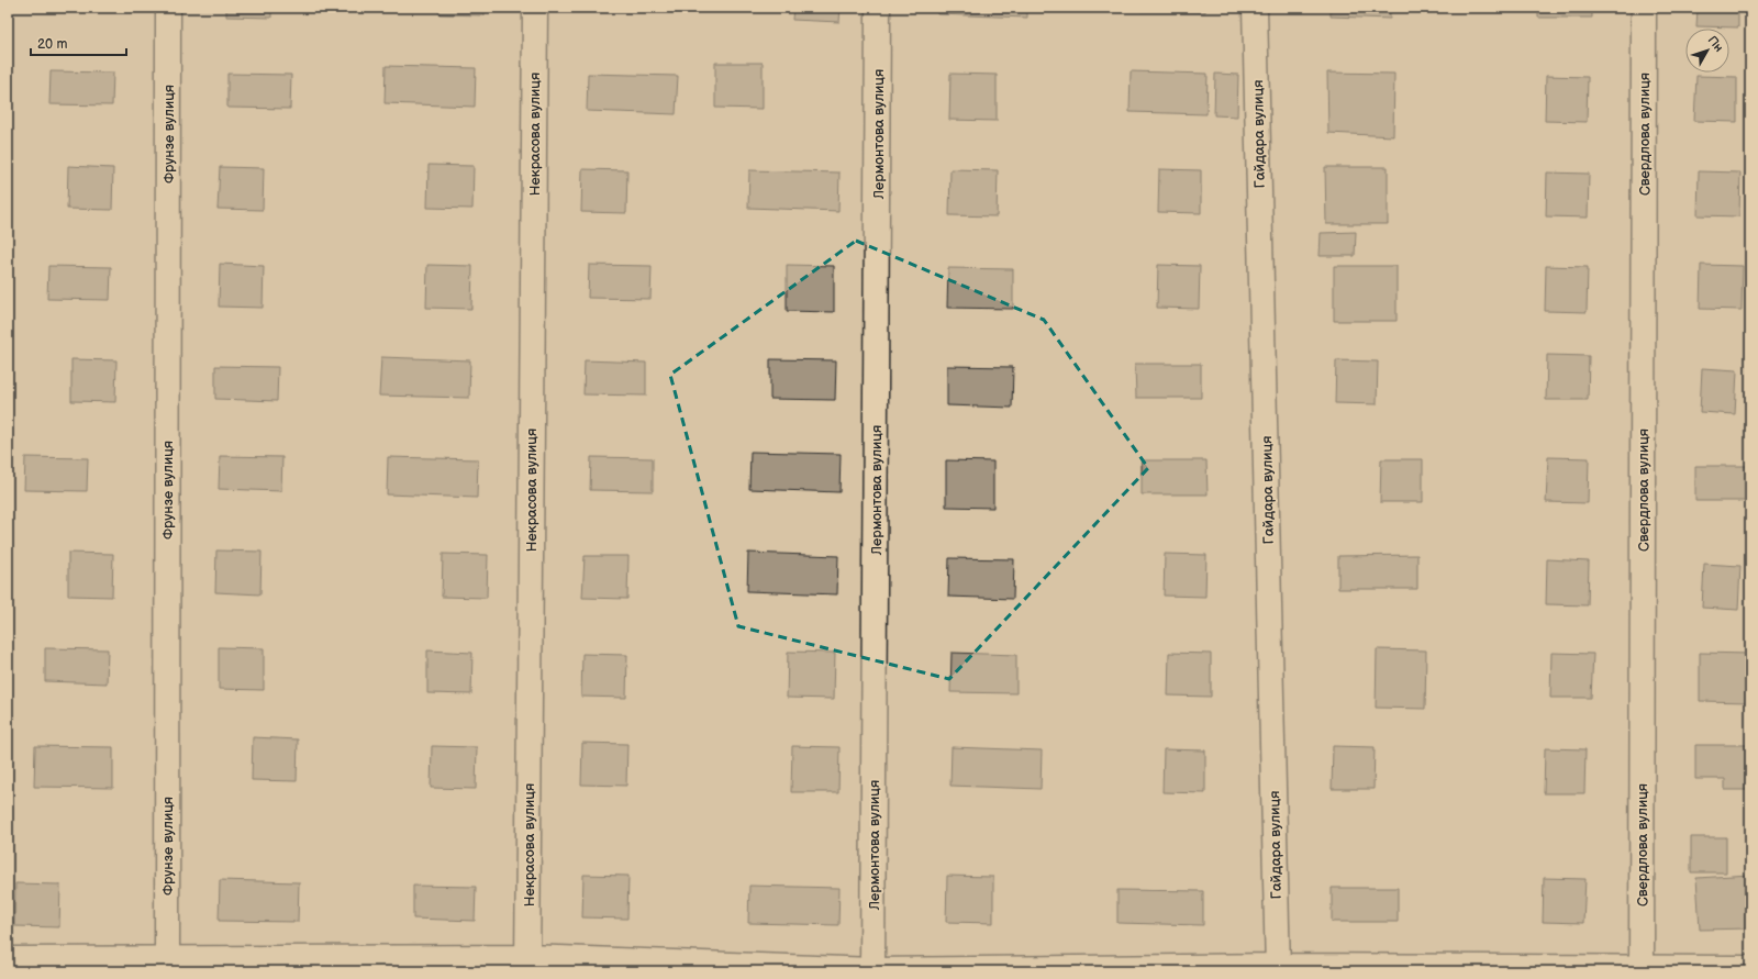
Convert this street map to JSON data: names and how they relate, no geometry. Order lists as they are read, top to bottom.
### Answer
{
  "streets": {
    "street": [
      "Фрунзе вулиця",
      "Некрасова вулиця",
      "Лермонтова вулиця",
      "Гайдара вулиця",
      "Свердлова вулиця"
    ]
  },
  "scale_bar": "20 m",
  "north": "top right"
}
